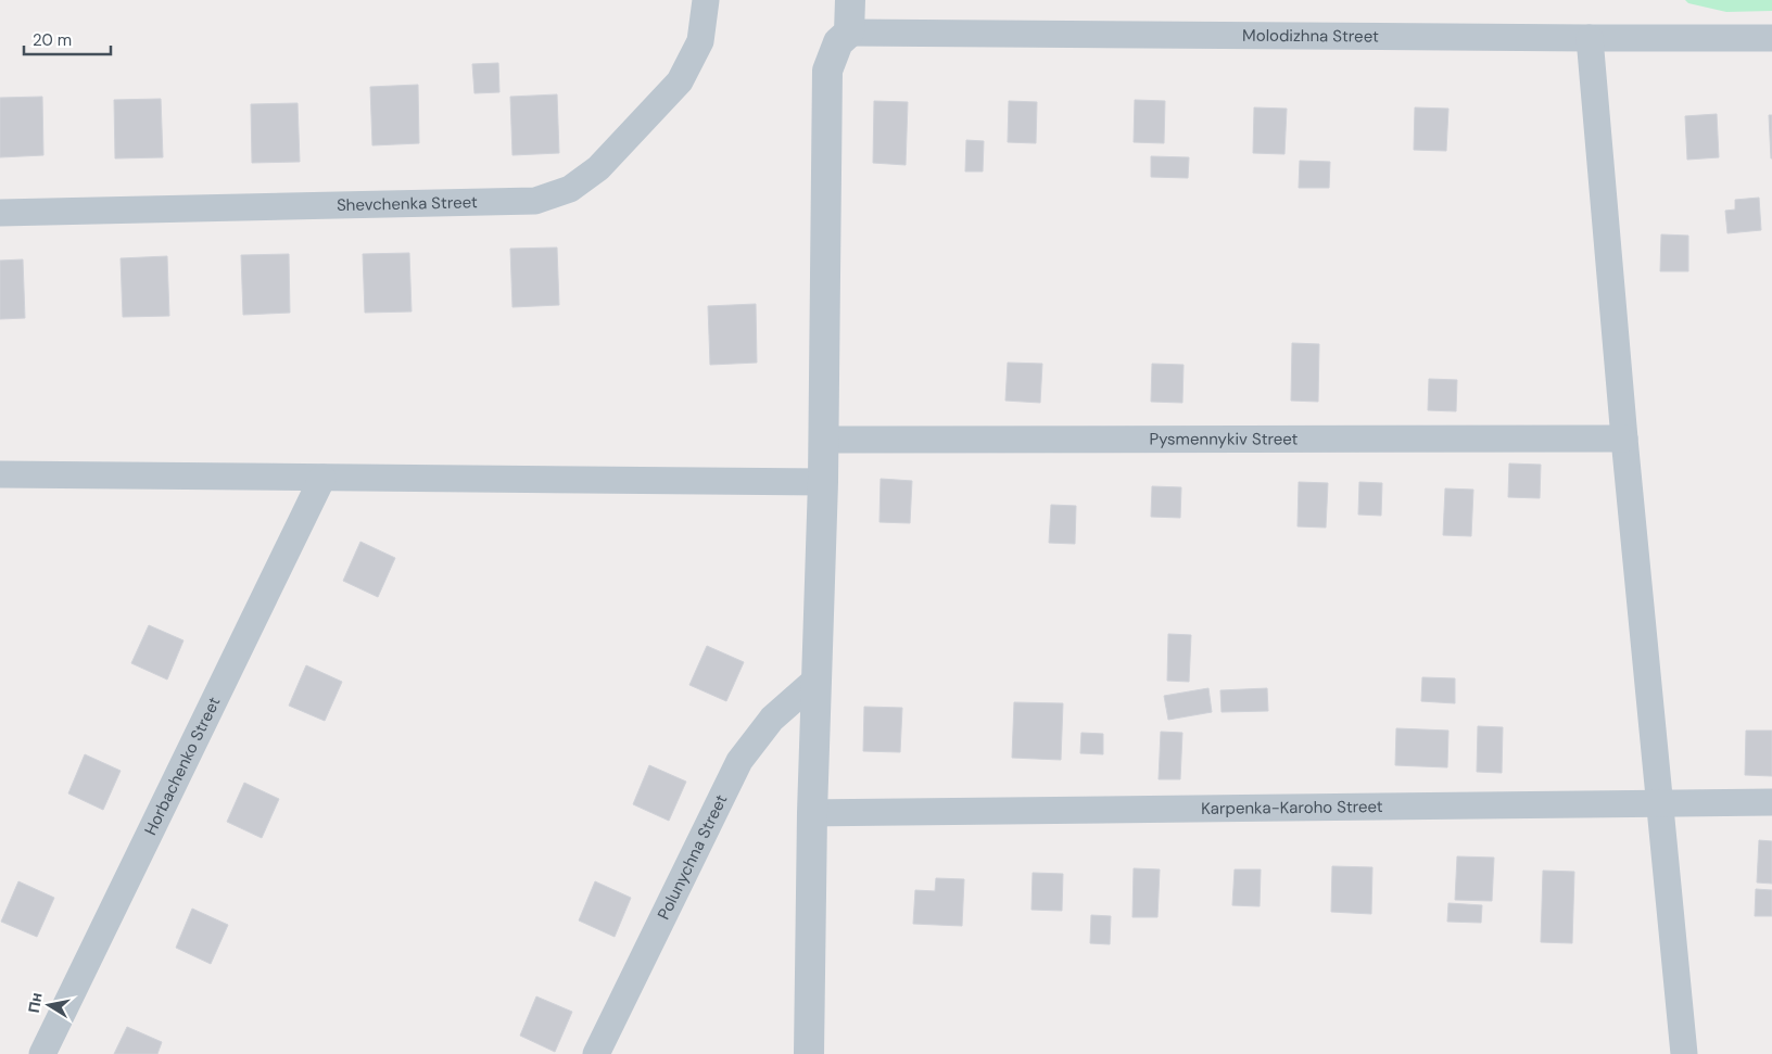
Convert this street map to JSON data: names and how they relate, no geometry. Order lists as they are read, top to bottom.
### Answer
{
  "streets": {
    "street": [
      "Molodizhna Street",
      "Shevchenka Street",
      "Pysmennykiv Street",
      "Horbachenko Street",
      "Karpenka-Karoho Street",
      "Polunychna Street"
    ]
  },
  "scale_bar": "20 m",
  "north": "left"
}
